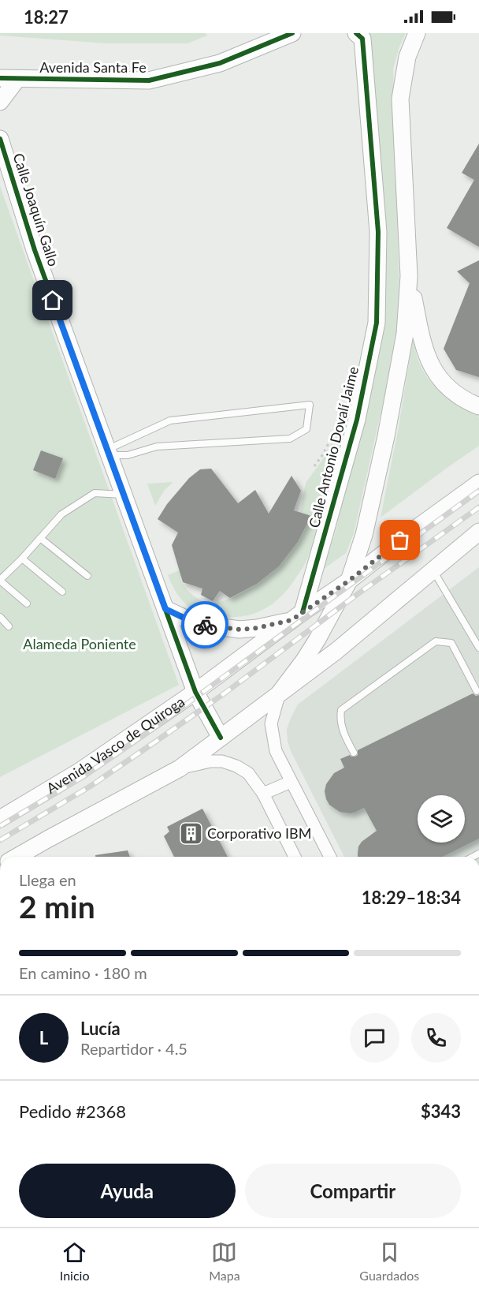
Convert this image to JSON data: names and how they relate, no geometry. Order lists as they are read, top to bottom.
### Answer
{
  "streets": {
    "street": [
      "Avenida Santa Fe",
      "Calle Joaquín Gallo",
      "Calle Antonio Dovalí Jaime",
      "Avenida Vasco de Quiroga"
    ]
  },
  "crossings": [
    ["Calle Joaquín Gallo", "Avenida Vasco de Quiroga"],
    ["Calle Antonio Dovalí Jaime", "Avenida Vasco de Quiroga"]
  ],
  "parks": ["Alameda Poniente"],
  "places": {
    "building": ["Corporativo IBM"]
  },
  "page": {
    "status": "18:27",
    "heading": ["2 min", "Llega en", "18:29–18:34"],
    "panel": [
      "Lucía",
      "Repartidor · 4.5",
      "Pedido #2368",
      "$343"
    ],
    "bar": "En camino · 180 m",
    "round": "L",
    "buttons": ["Ayuda", "Compartir"],
    "tabs": ["Inicio", "Mapa", "Guardados"]
  }
}
